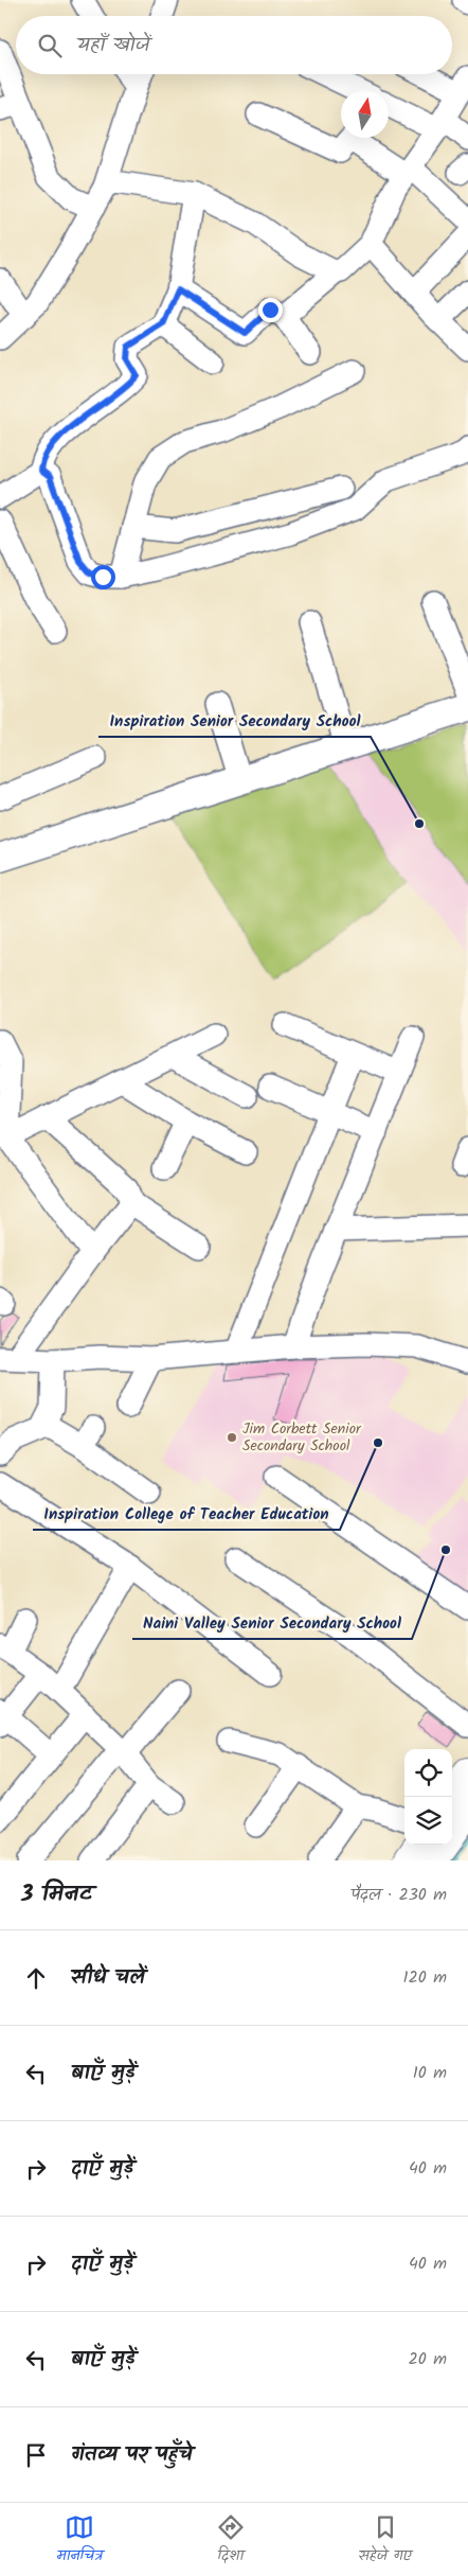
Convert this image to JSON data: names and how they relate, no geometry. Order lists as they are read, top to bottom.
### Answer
{
  "places": [
    "Inspiration Senior Secondary School",
    "Jim Corbett Senior Secondary School",
    "Inspiration College of Teacher Education",
    "Naini Valley Senior Secondary School"
  ],
  "north": "top",
  "page": {
    "search": "यहाँ खोजें",
    "heading": ["3 मिनट", "पैदल · 230 m"],
    "list": [
      ["सीधे चलें", "120 m"],
      ["बाएँ मुड़ें", "10 m"],
      ["दाएँ मुड़ें", "40 m"],
      ["दाएँ मुड़ें", "40 m"],
      ["बाएँ मुड़ें", "20 m"],
      "गंतव्य पर पहुँचे"
    ],
    "nav": ["मानचित्र", "दिशा", "सहेजे गए"]
  }
}
